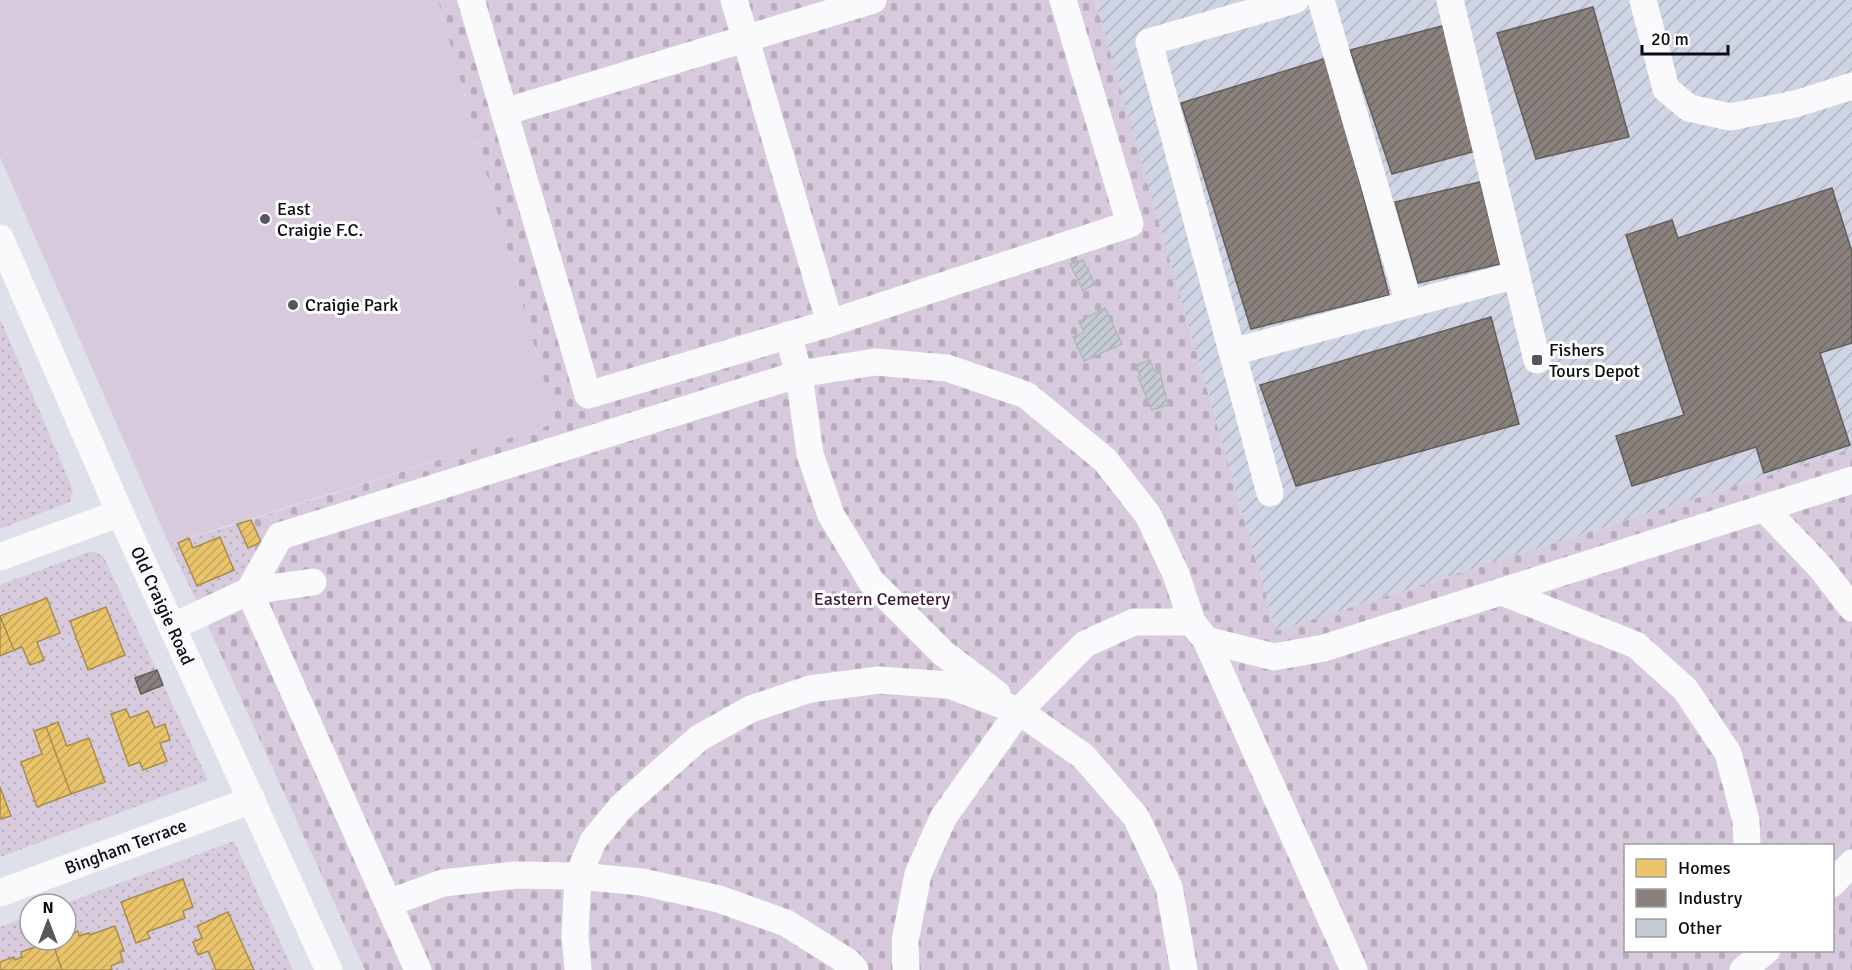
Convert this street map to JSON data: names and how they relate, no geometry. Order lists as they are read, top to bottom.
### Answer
{
  "streets": {
    "street": ["Old Craigie Road", "Bingham Terrace"]
  },
  "crossings": [
    ["Old Craigie Road", "Bingham Terrace"]
  ],
  "parks": ["Eastern Cemetery"],
  "places": {
    "other": ["East Craigie F.C.", "Craigie Park"],
    "transit": ["Fishers Tours Depot"]
  },
  "legend": ["Homes", "Industry", "Other"],
  "scale_bar": "20 m",
  "north": "top"
}
